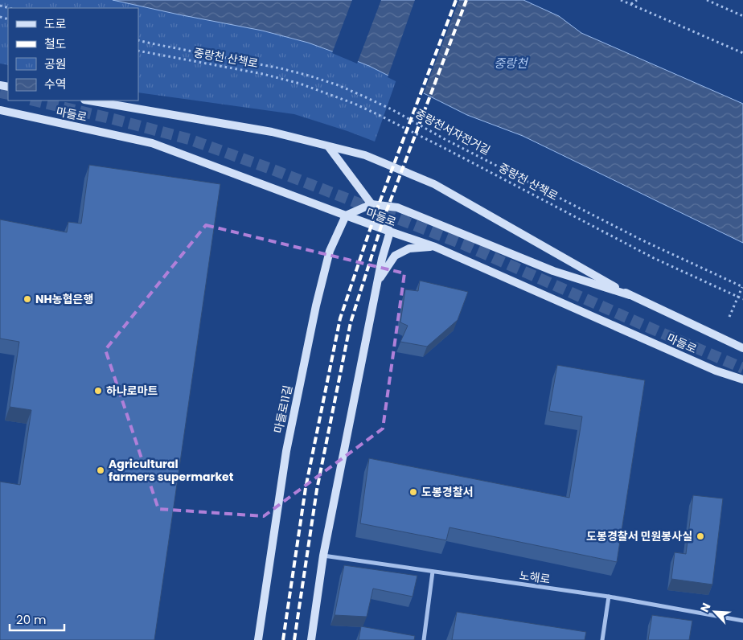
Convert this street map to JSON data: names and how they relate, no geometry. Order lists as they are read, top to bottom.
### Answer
{
  "streets": {
    "main road": ["마들로", "마들로11길"],
    "street": ["노해로"],
    "path": ["중랑천 산책로", "중랑천서자전거길"]
  },
  "crossings": [
    ["마들로", "마들로11길"]
  ],
  "water": ["중랑천"],
  "places": [
    "NH농협은행",
    "하나로마트",
    "Agricultural farmers supermarket",
    "도봉경찰서",
    "도봉경찰서 민원봉사실"
  ],
  "legend": [
    "도로",
    "철도",
    "공원",
    "수역"
  ],
  "scale_bar": "20 m",
  "north": "top left"
}
